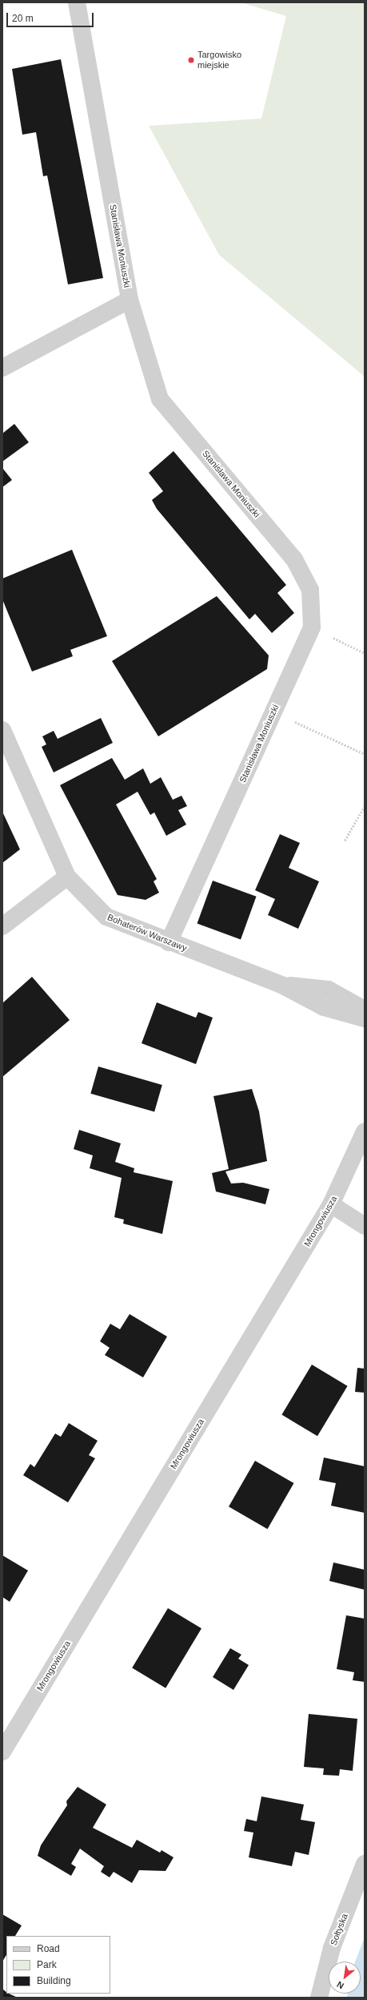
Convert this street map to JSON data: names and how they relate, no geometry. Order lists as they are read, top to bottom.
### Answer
{
  "streets": {
    "street": [
      "Stanisława Moniuszki",
      "Bohaterów Warszawy",
      "Mrongowiusza",
      "Sołtyska"
    ]
  },
  "crossings": [
    ["Stanisława Moniuszki", "Bohaterów Warszawy"]
  ],
  "places": ["Targowisko miejskie"],
  "legend": ["Road", "Park", "Building"],
  "scale_bar": "20 m",
  "north": "bottom left"
}
